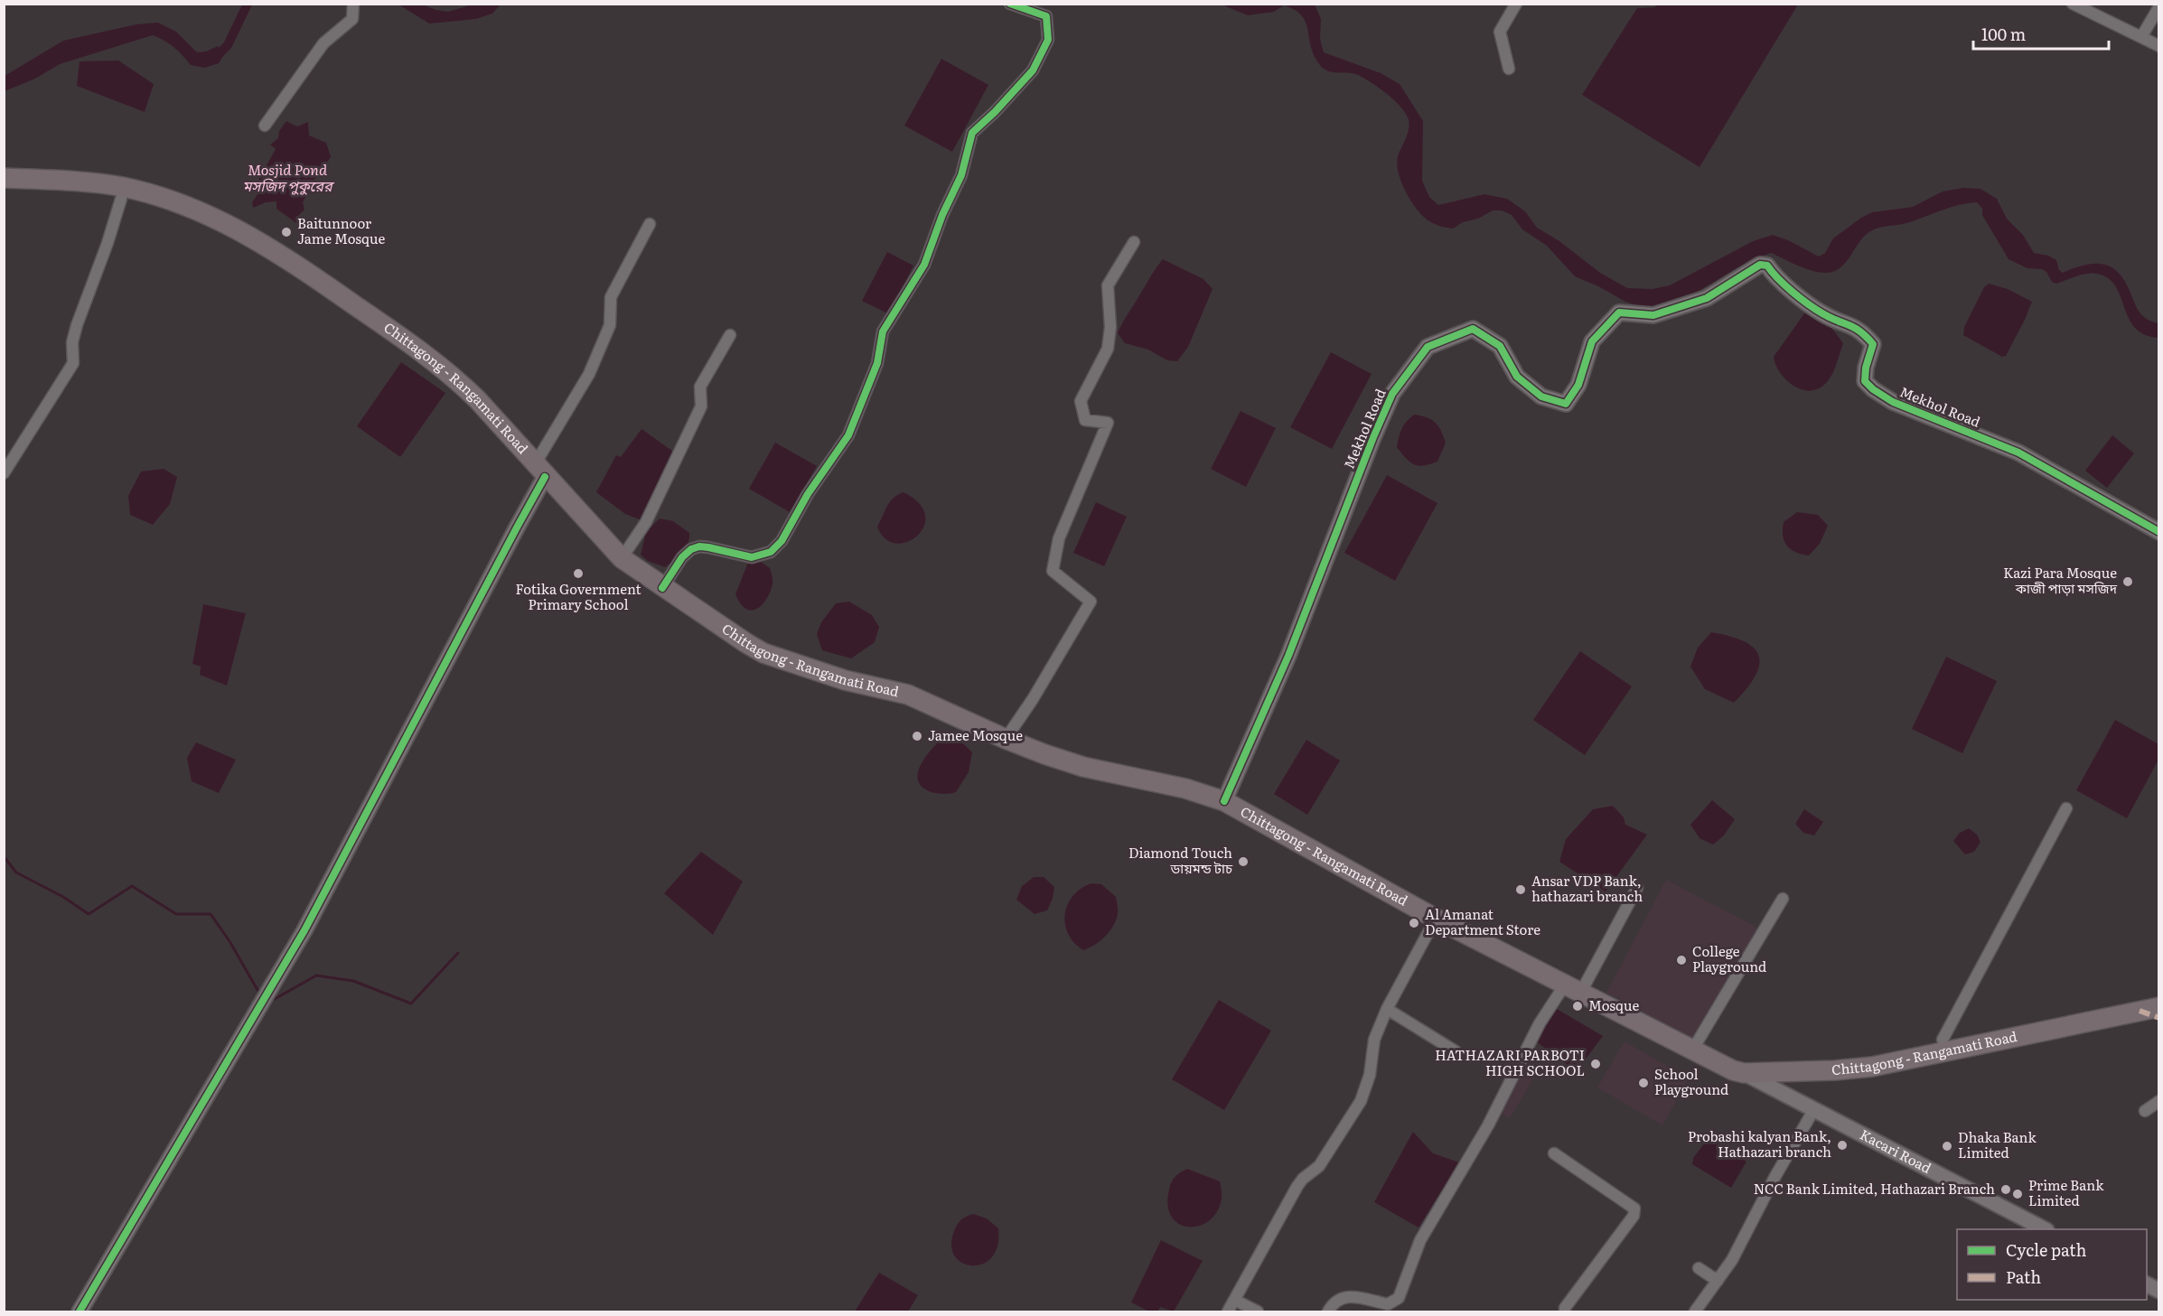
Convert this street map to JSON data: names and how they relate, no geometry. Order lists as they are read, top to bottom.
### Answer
{
  "streets": {
    "highway": ["Chittagong - Rangamati Road"],
    "street": ["Mekhol Road", "Kacari Road"]
  },
  "crossings": [
    ["Chittagong - Rangamati Road", "Mekhol Road"],
    ["Chittagong - Rangamati Road", "Kacari Road"]
  ],
  "water": ["Mosjid Pond মসজিদ পুকুরের"],
  "places": [
    "Baitunnoor Jame Mosque",
    "Fotika Government Primary School",
    "Kazi Para Mosque কাজী পাড়া মসজিদ",
    "Jamee Mosque",
    "Diamond Touch ডায়মন্ড টাচ",
    "Ansar VDP Bank, hathazari branch",
    "Al Amanat Department Store",
    "College Playground",
    "Mosque",
    "HATHAZARI PARBOTI HIGH SCHOOL",
    "School Playground",
    "Probashi kalyan Bank, Hathazari branch",
    "Dhaka Bank Limited",
    "NCC Bank Limited, Hathazari Branch",
    "Prime Bank Limited"
  ],
  "legend": ["Cycle path", "Path"],
  "scale_bar": "100 m"
}
